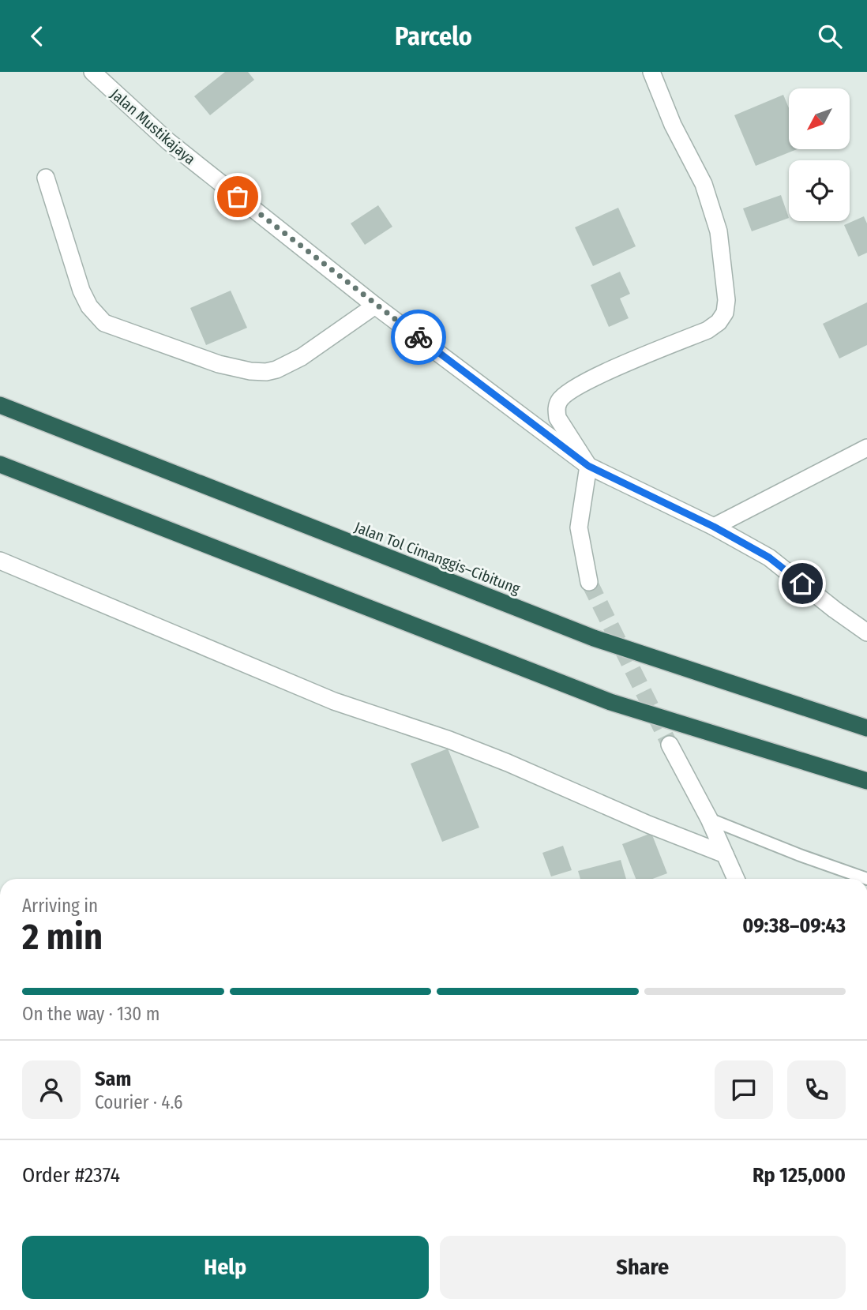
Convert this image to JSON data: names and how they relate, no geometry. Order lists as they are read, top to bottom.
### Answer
{
  "streets": {
    "highway": ["Jalan Tol Cimanggis–Cibitung"],
    "street": ["Jalan Mustikajaya"]
  },
  "north": "bottom left",
  "page": {
    "header": "Parcelo",
    "heading": ["2 min", "Arriving in", "09:38–09:43"],
    "panel": [
      "Sam",
      "Courier · 4.6",
      "Order #2374",
      "Rp 125,000"
    ],
    "bar": "On the way · 130 m",
    "buttons": ["Help", "Share"]
  }
}
